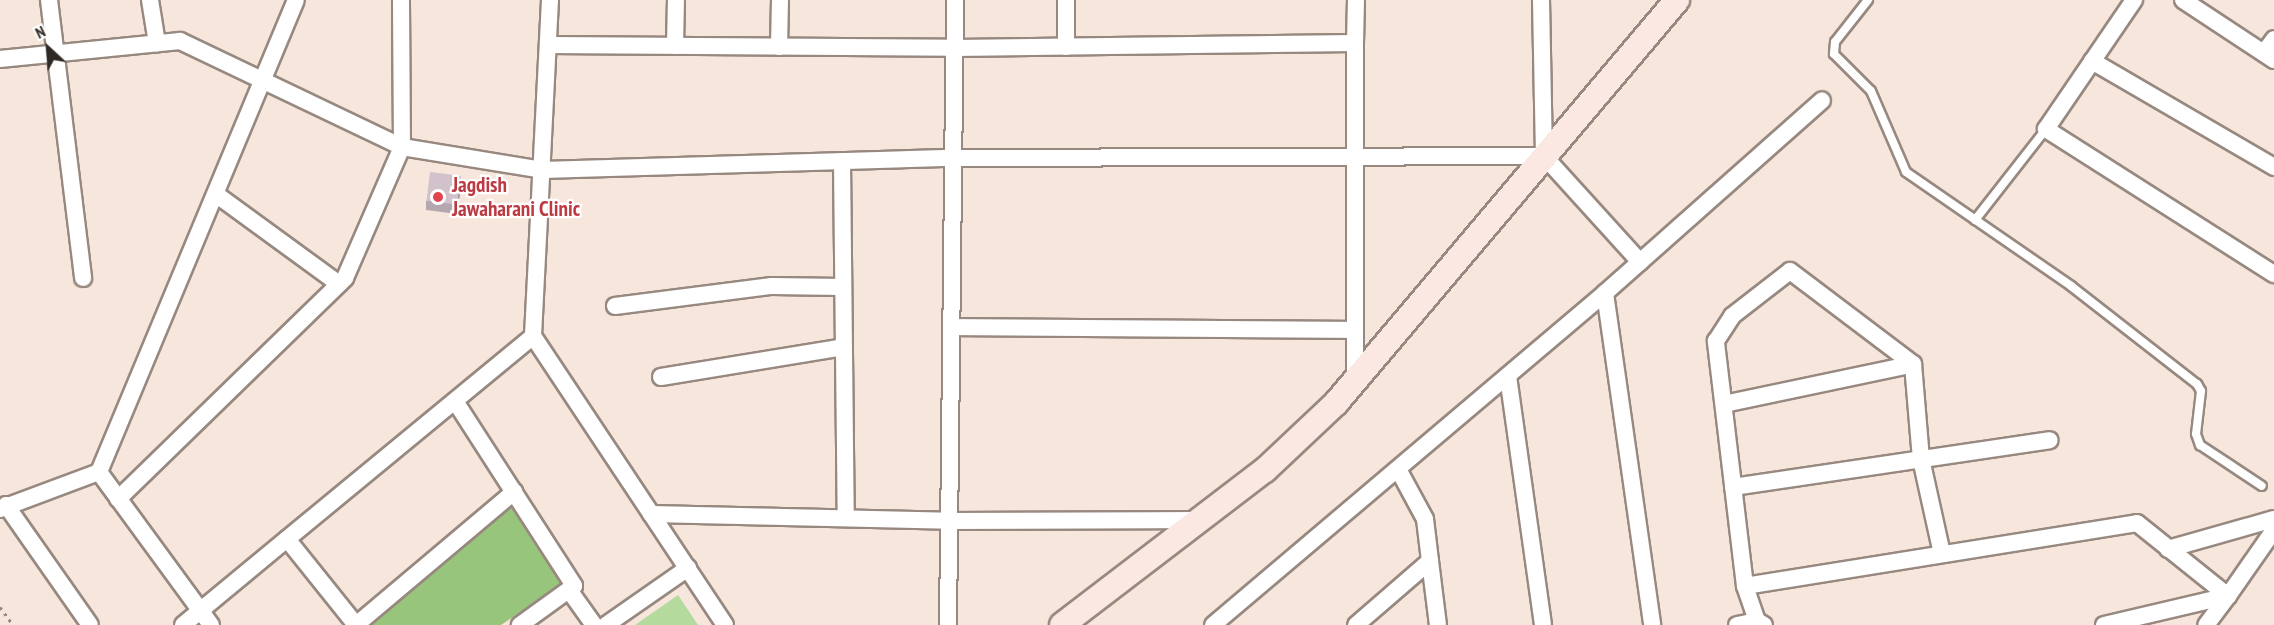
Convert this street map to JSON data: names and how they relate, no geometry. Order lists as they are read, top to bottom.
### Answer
{
  "places": ["Jagdish Jawaharani Clinic"],
  "north": "top left"
}
